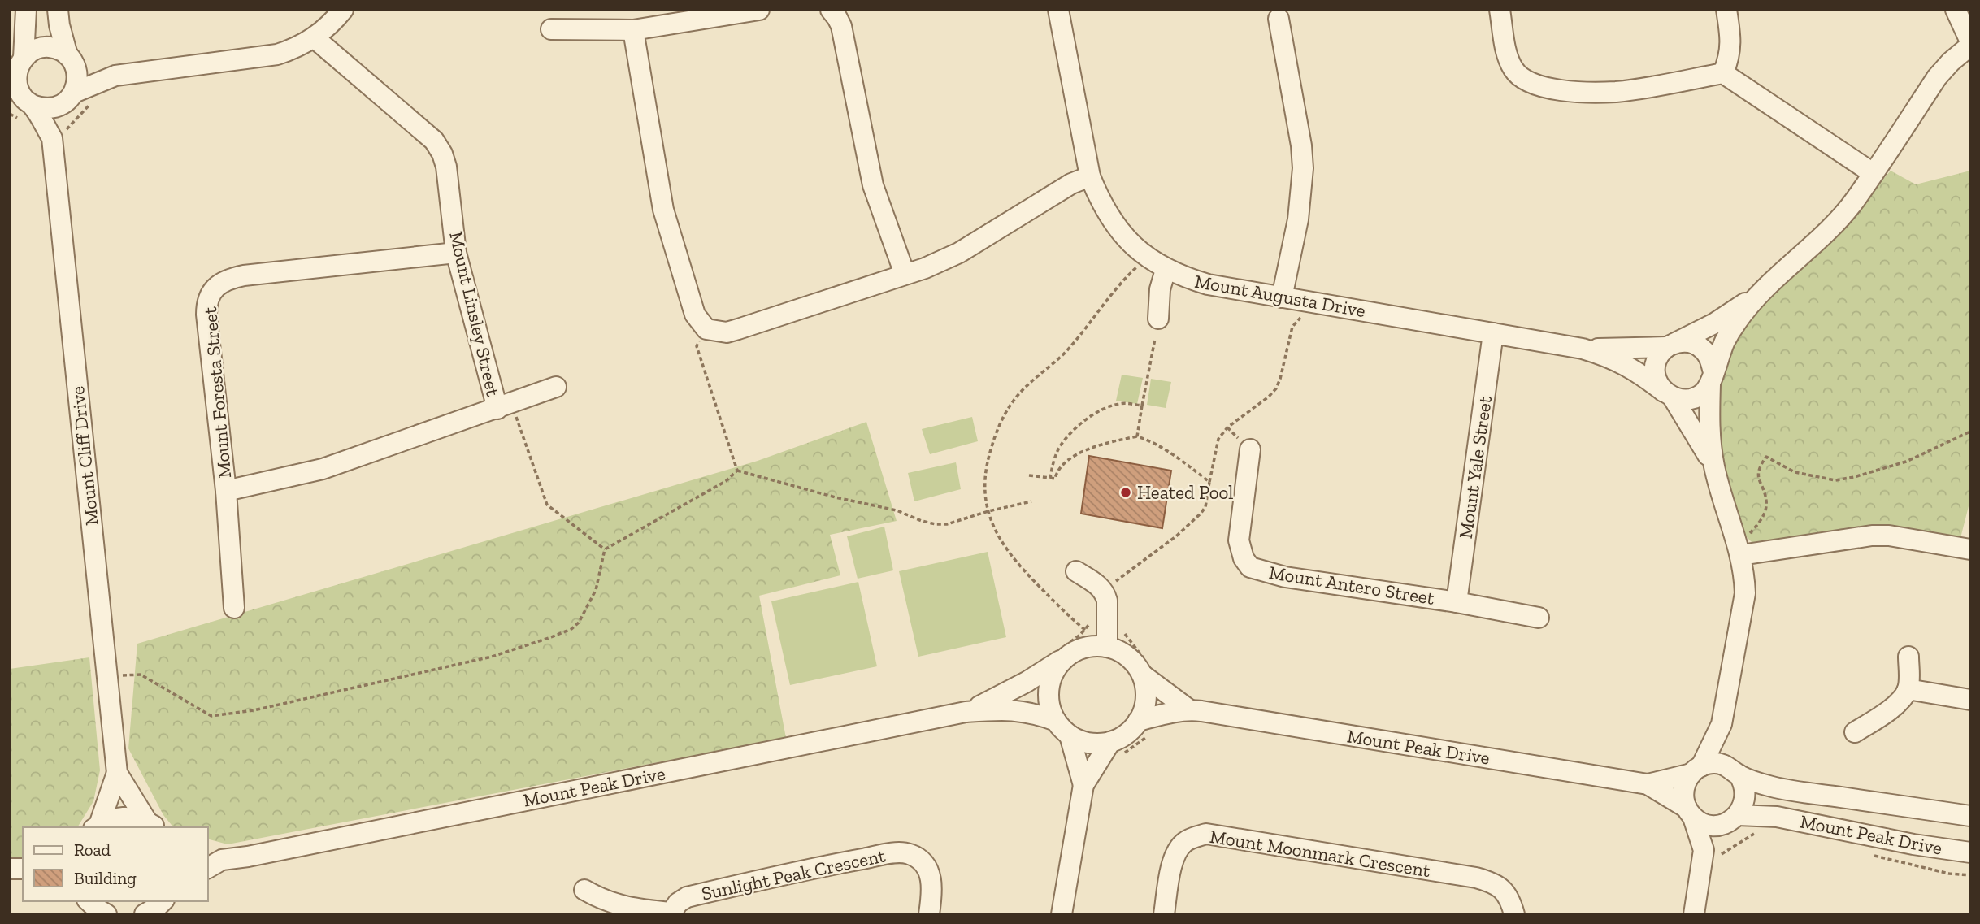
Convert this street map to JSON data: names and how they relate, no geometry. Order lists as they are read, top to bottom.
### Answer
{
  "streets": {
    "street": [
      "Mount Augusta Drive",
      "Mount Linsley Street",
      "Mount Foresta Street",
      "Mount Cliff Drive",
      "Mount Yale Street",
      "Mount Antero Street",
      "Mount Peak Drive",
      "Mount Moonmark Crescent",
      "Sunlight Peak Crescent"
    ]
  },
  "crossings": [
    ["Mount Augusta Drive", "Mount Yale Street"],
    ["Mount Augusta Drive", "Mount Peak Drive"],
    ["Mount Linsley Street", "Mount Foresta Street"],
    ["Mount Yale Street", "Mount Antero Street"]
  ],
  "places": ["Heated Pool"],
  "legend": ["Road", "Building"]
}
